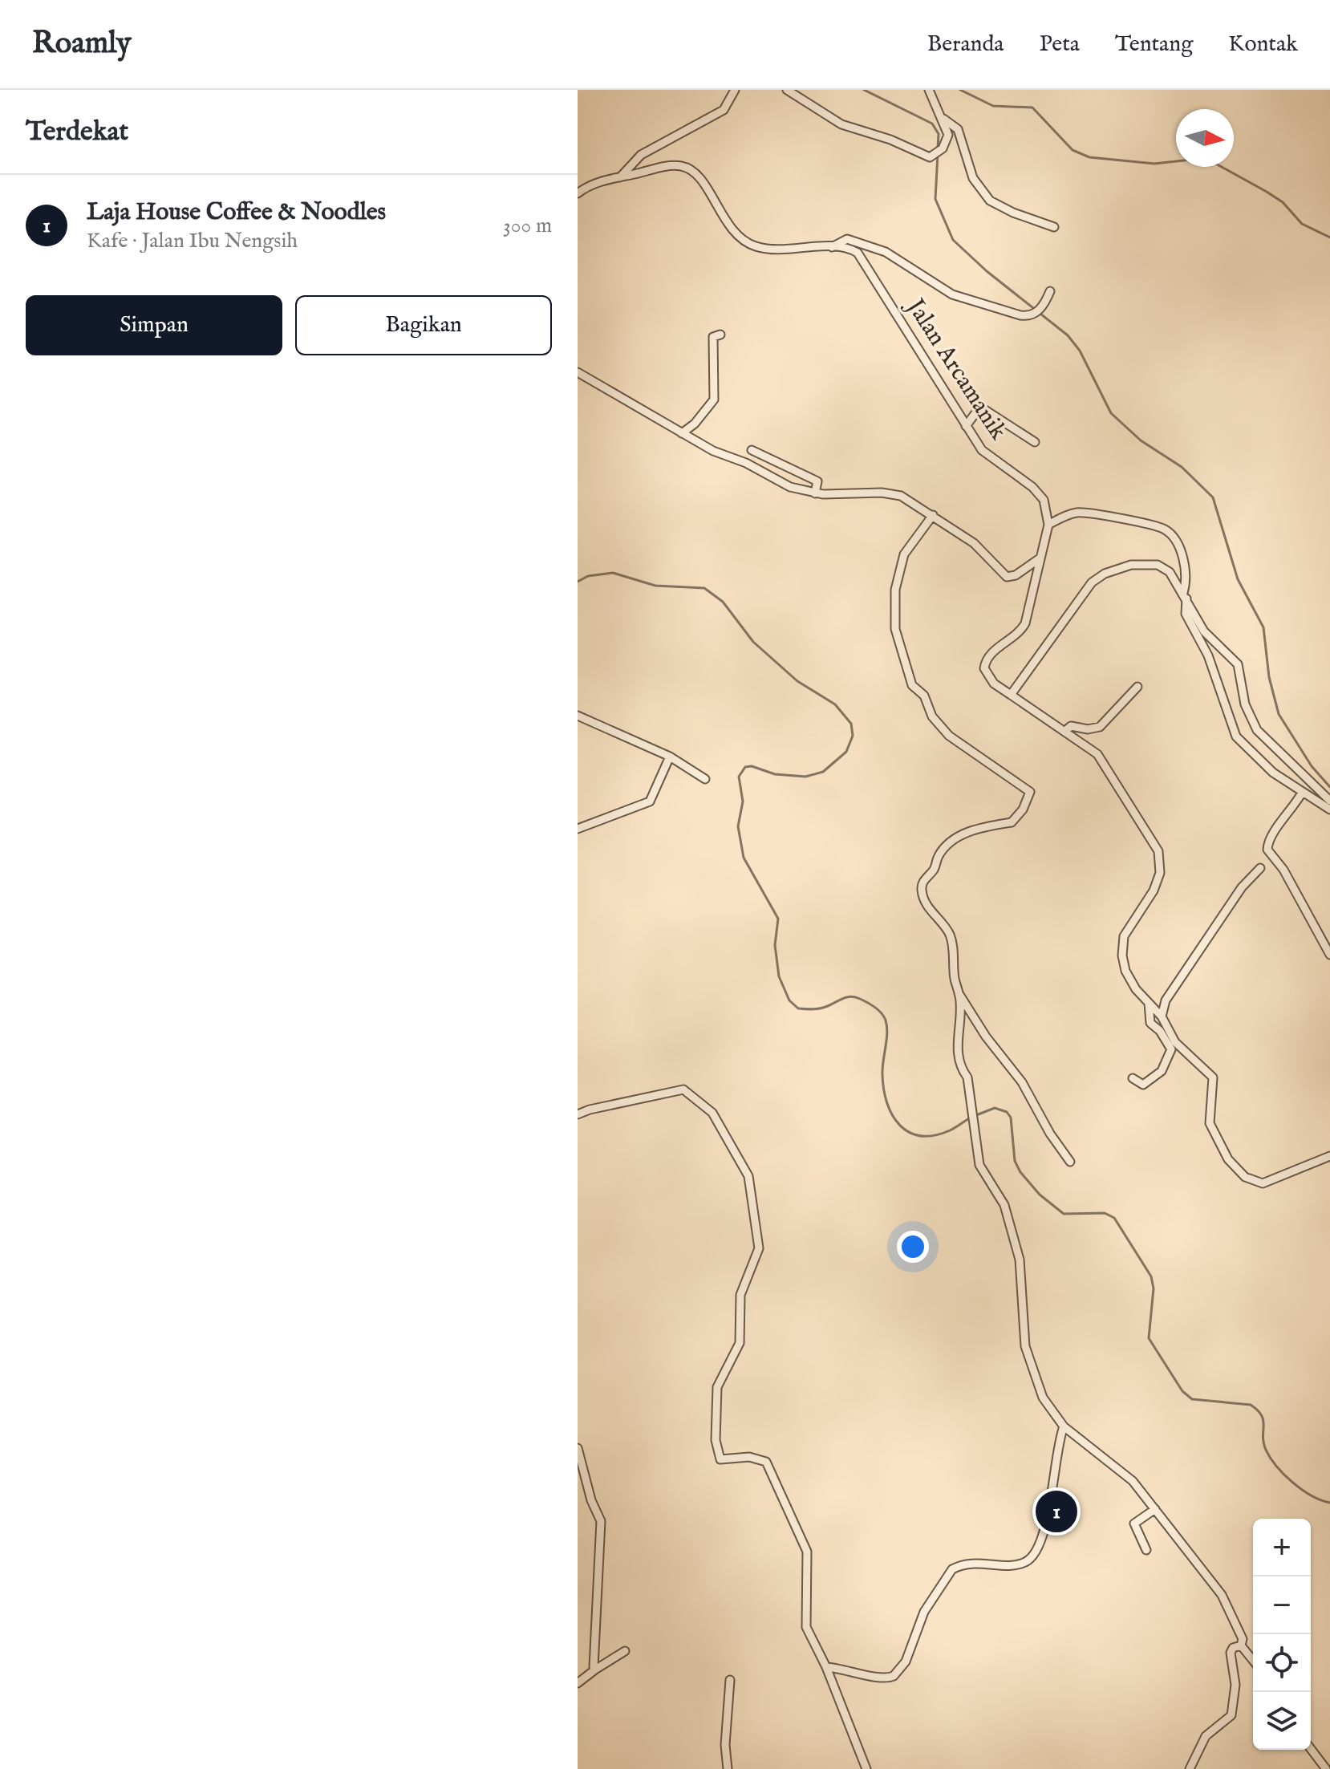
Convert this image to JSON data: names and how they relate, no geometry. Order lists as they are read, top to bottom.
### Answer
{
  "streets": {
    "street": ["Jalan Arcamanik"]
  },
  "north": "right",
  "page": {
    "header": "Roamly",
    "nav": [
      "Beranda",
      "Peta",
      "Tentang",
      "Kontak"
    ],
    "heading": "Terdekat",
    "list": [
      {
        "mark": "1",
        "name": "Laja House Coffee & Noodles",
        "note": "Kafe · Jalan Ibu Nengsih",
        "value": "300 m"
      }
    ],
    "buttons": ["Simpan", "Bagikan"],
    "pins": "1",
    "map_buttons": ["+", "−"]
  }
}
